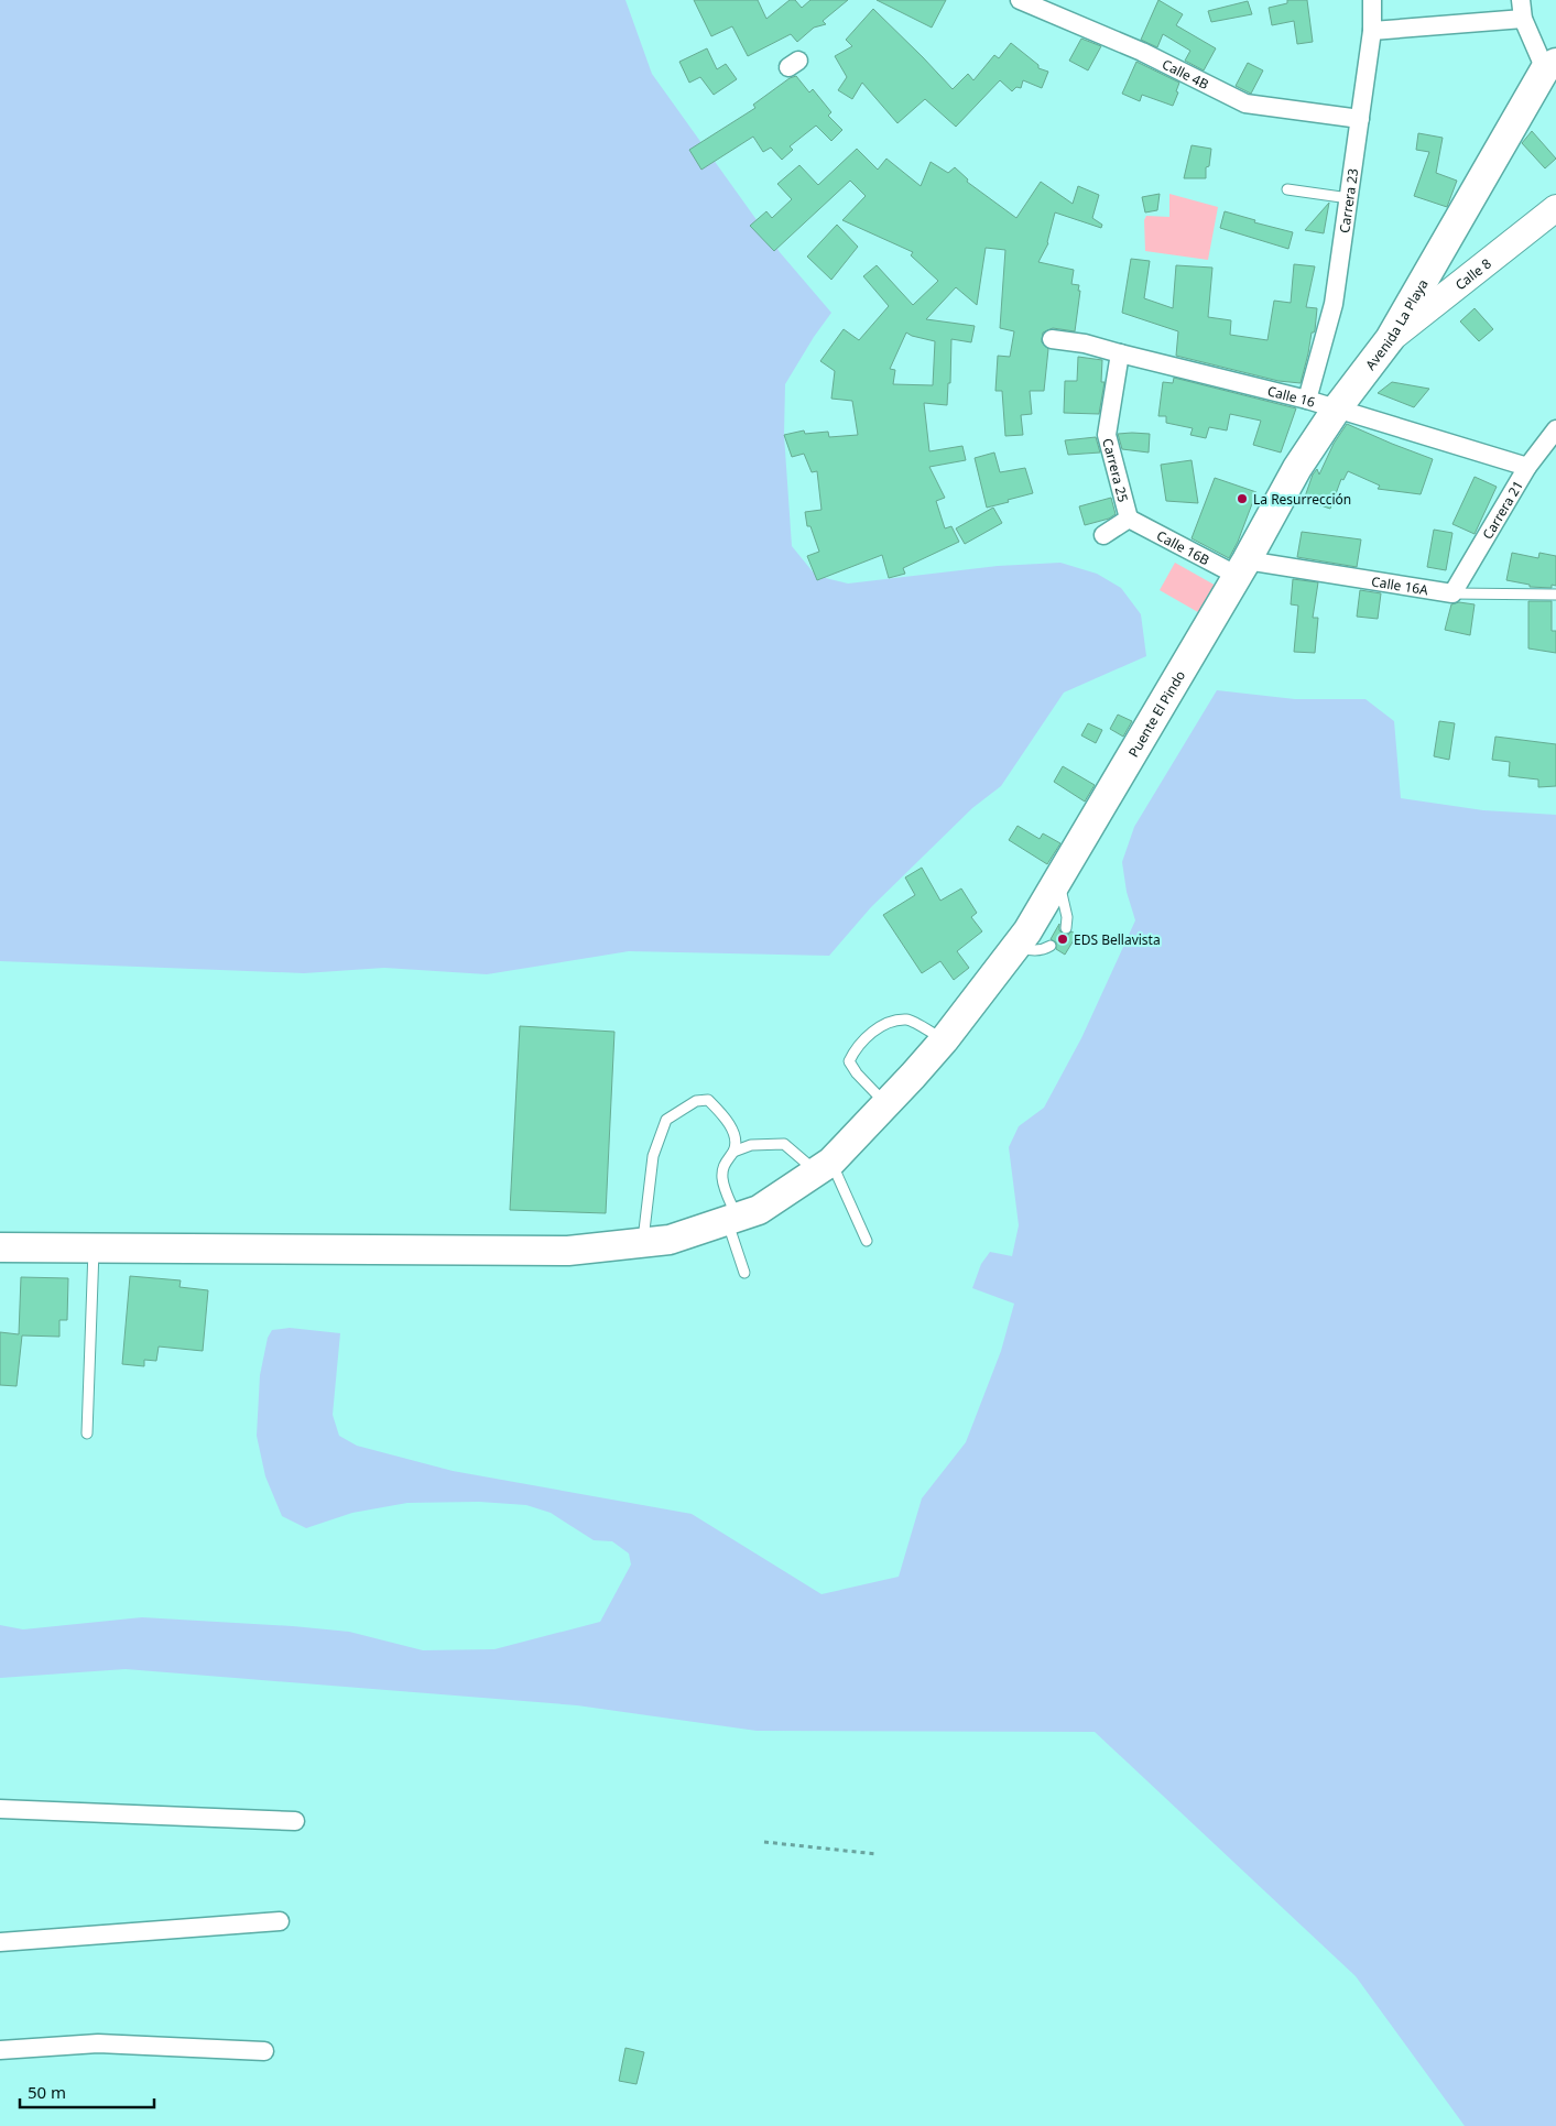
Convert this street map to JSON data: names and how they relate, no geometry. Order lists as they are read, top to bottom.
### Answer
{
  "streets": {
    "main road": ["Calle 8", "Avenida La Playa", "Puente El Pindo"],
    "street": [
      "Calle 4B",
      "Carrera 23",
      "Calle 16",
      "Carrera 25",
      "Carrera 21",
      "Calle 16B",
      "Calle 16A"
    ]
  },
  "crossings": [
    ["Calle 4B", "Carrera 23"],
    ["Carrera 23", "Calle 16"],
    ["Calle 8", "Avenida La Playa"],
    ["Avenida La Playa", "Calle 16"],
    ["Avenida La Playa", "Calle 16B"],
    ["Avenida La Playa", "Calle 16A"],
    ["Avenida La Playa", "Puente El Pindo"],
    ["Calle 16", "Carrera 25"],
    ["Calle 16", "Carrera 21"],
    ["Carrera 25", "Calle 16B"],
    ["Carrera 21", "Calle 16A"],
    ["Calle 16B", "Calle 16A"],
    ["Calle 16B", "Puente El Pindo"],
    ["Calle 16A", "Puente El Pindo"]
  ],
  "places": ["La Resurrección", "EDS Bellavista"],
  "scale_bar": "50 m"
}
